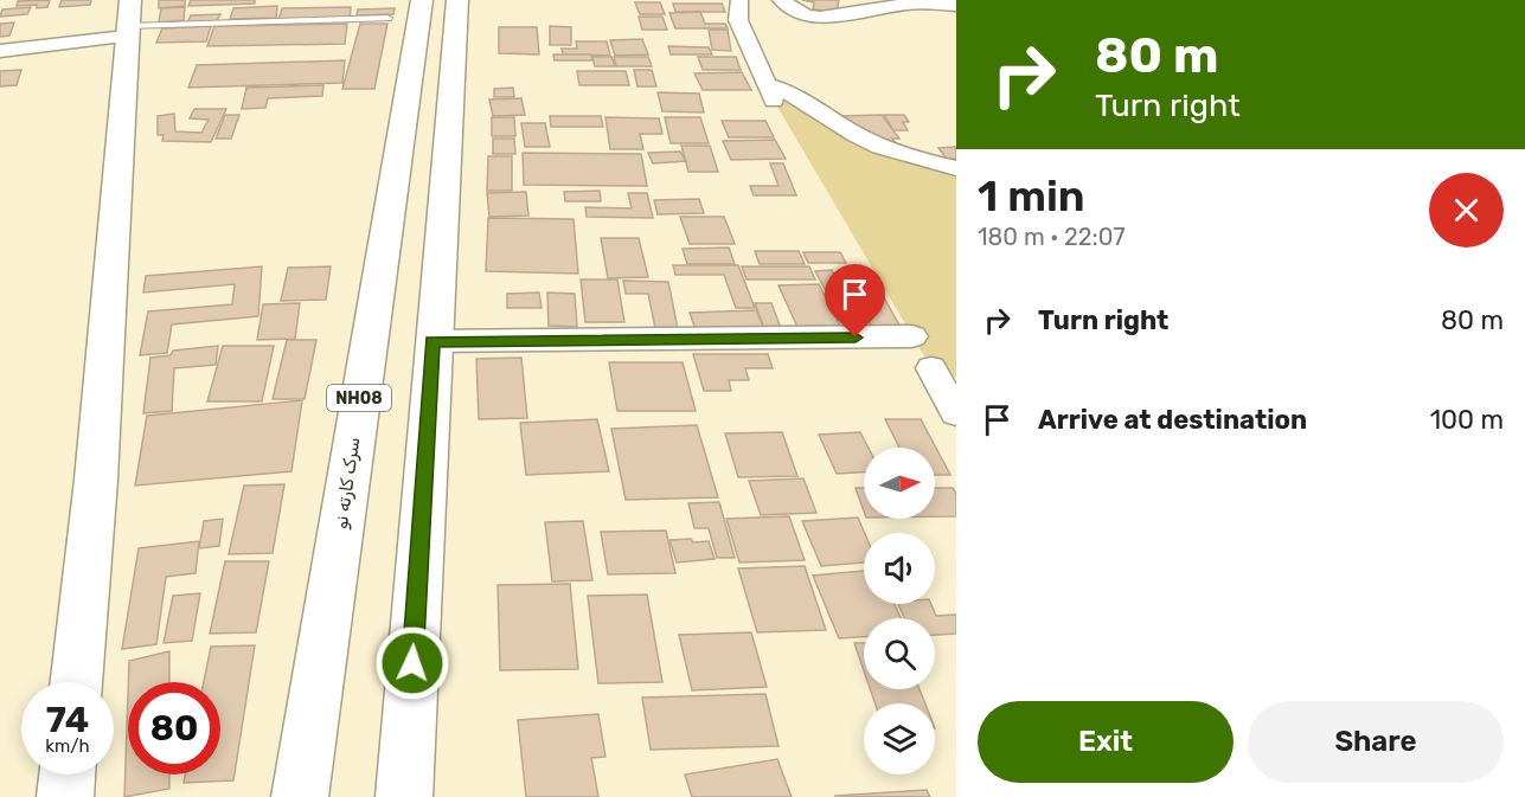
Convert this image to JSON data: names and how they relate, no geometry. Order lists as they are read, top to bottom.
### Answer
{
  "streets": {
    "main road": ["NH08", "سرک کارته نو"]
  },
  "north": "right",
  "page": {
    "turn": ["80 m", "Turn right"],
    "heading": ["1 min", "180 m · 22:07"],
    "list": [
      {
        "name": "Turn right",
        "value": "80 m"
      },
      {
        "name": "Arrive at destination",
        "value": "100 m"
      }
    ],
    "speed": "74 km/h",
    "limit": "80",
    "buttons": ["Exit", "Share"]
  }
}
